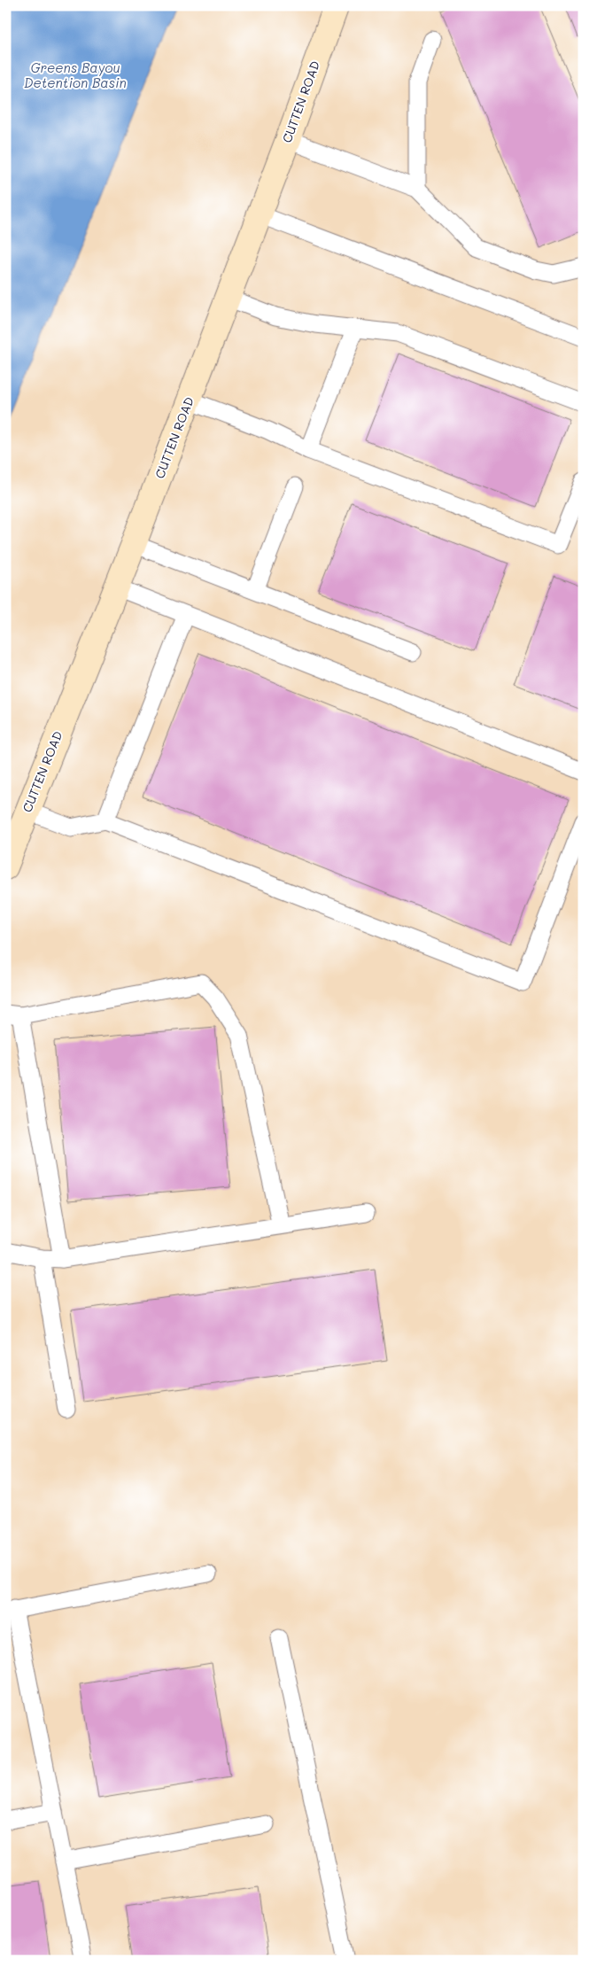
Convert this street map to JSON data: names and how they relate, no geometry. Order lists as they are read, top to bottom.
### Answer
{
  "streets": {
    "street": ["CUTTEN ROAD"]
  },
  "water": ["Greens Bayou Detention Basin"]
}
